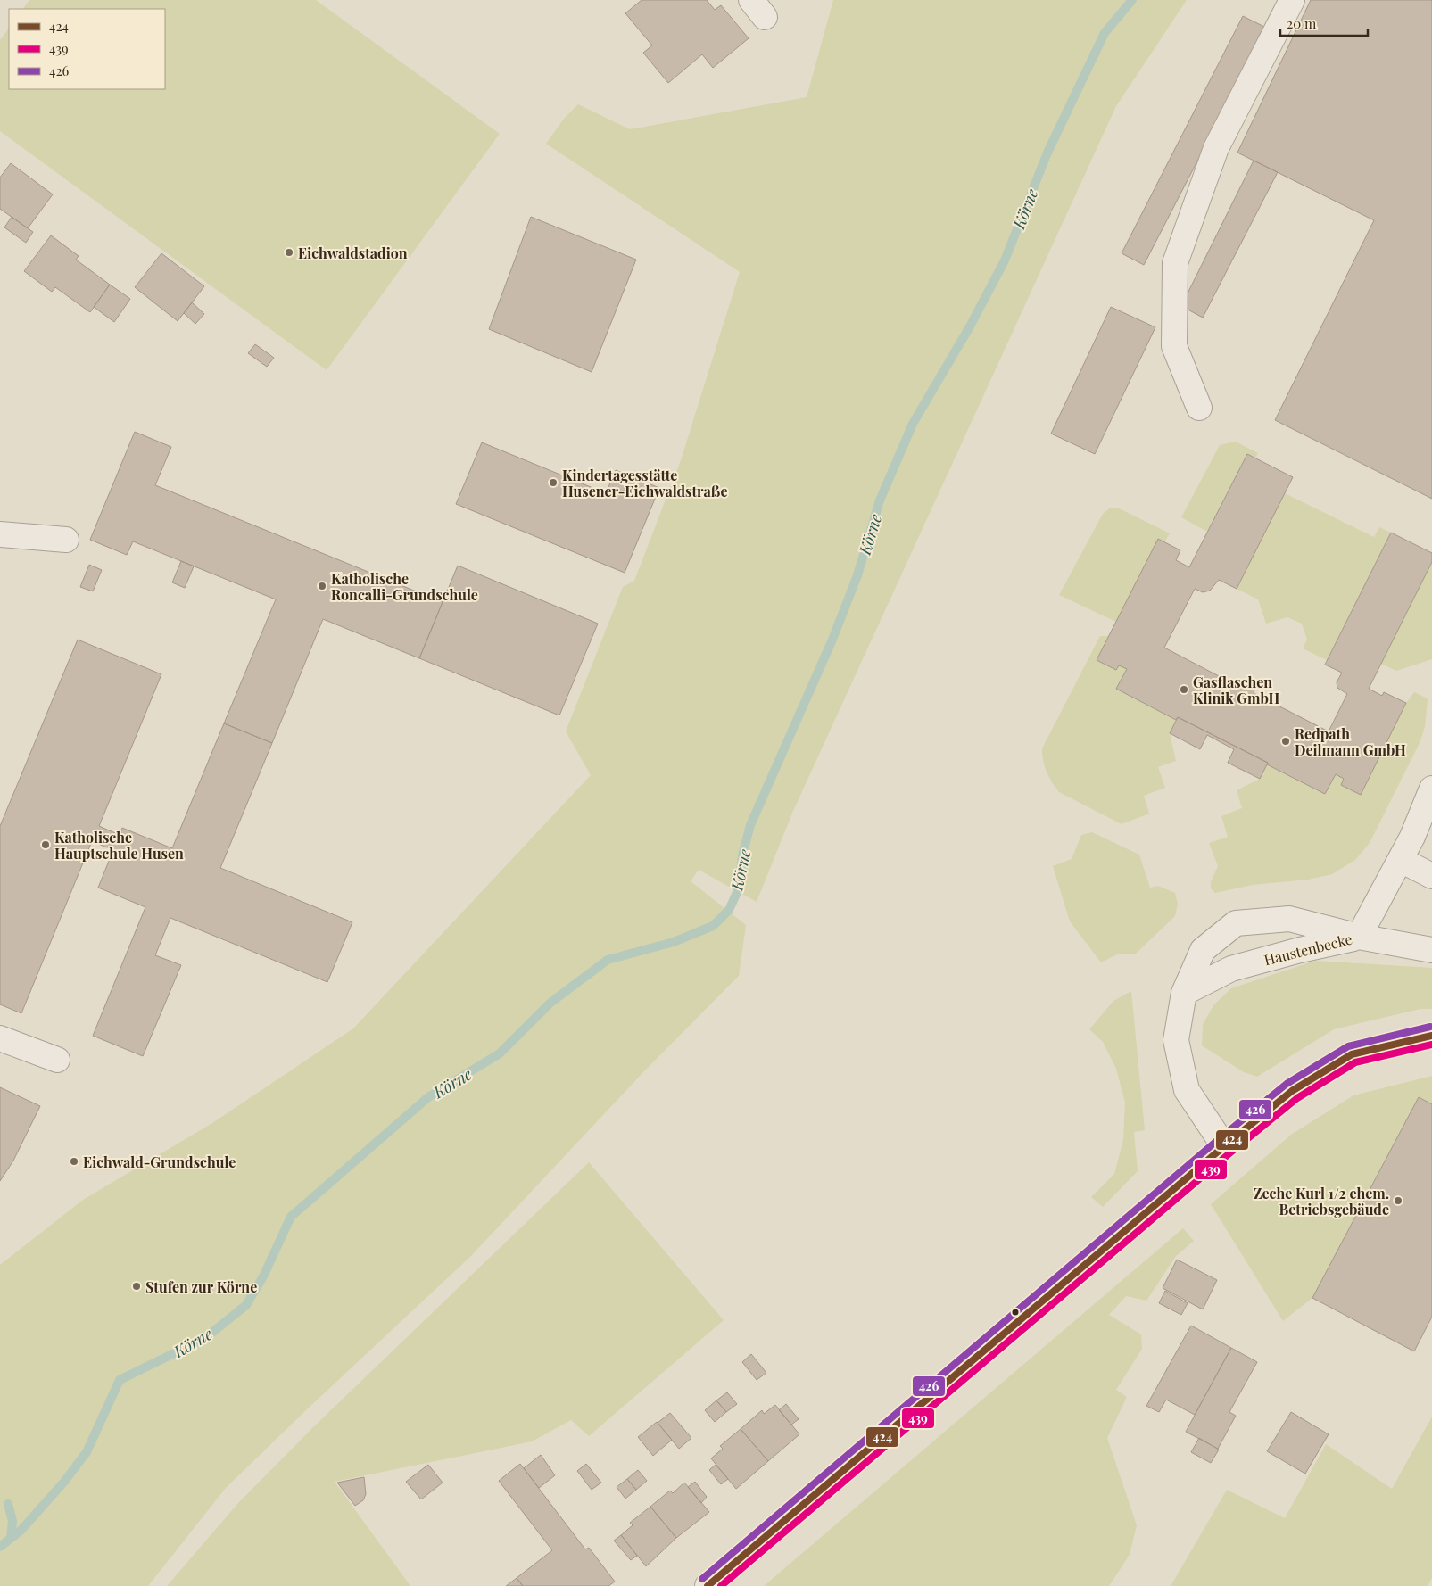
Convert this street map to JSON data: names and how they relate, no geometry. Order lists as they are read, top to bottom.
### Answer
{
  "streets": {
    "street": ["Haustenbecke"]
  },
  "water": ["Körne"],
  "places": [
    "Eichwaldstadion",
    "Kindertagesstätte Husener-Eichwaldstraße",
    "Katholische Roncalli-Grundschule",
    "Gasflaschen Klinik GmbH",
    "Redpath Deilmann GmbH",
    "Katholische Hauptschule Husen",
    "Eichwald-Grundschule",
    "Zeche Kurl 1/2 ehem. Betriebsgebäude",
    "Stufen zur Körne"
  ],
  "lines": ["transit line 426", "transit line 424", "transit line 439"],
  "legend": ["424", "439", "426"],
  "scale_bar": "20 m"
}
